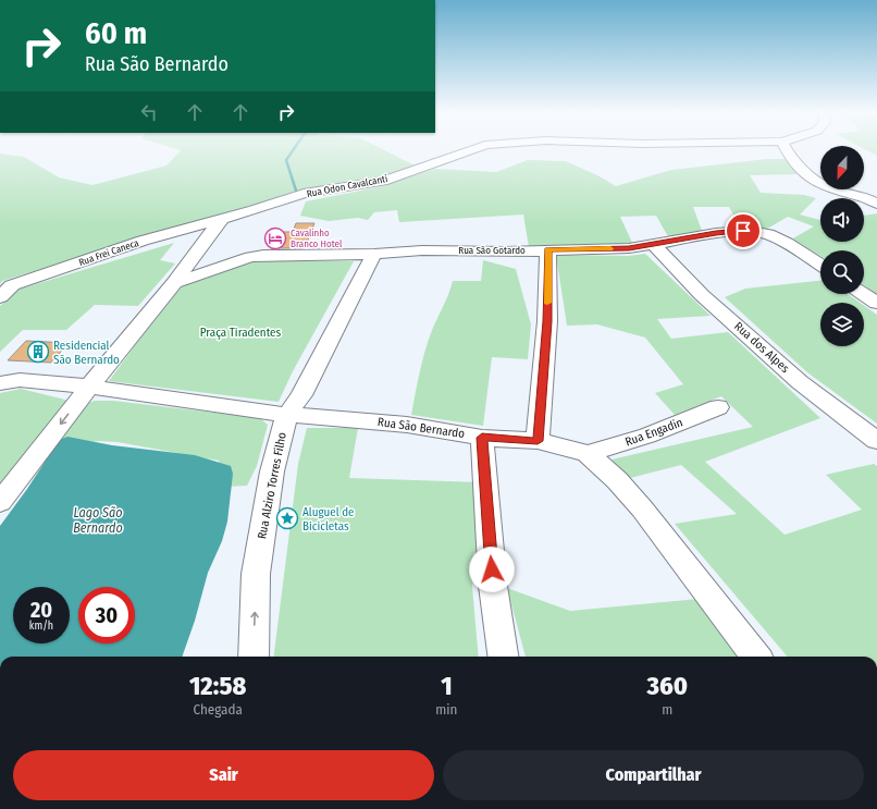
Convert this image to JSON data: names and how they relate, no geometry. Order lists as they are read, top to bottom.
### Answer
{
  "streets": {
    "street": [
      "Rua Odon Cavalcanti",
      "Rua São Gotardo",
      "Rua Frei Caneca",
      "Rua dos Alpes",
      "Rua São Bernardo",
      "Rua Engadin",
      "Rua Alziro Torres Filho"
    ]
  },
  "crossings": [
    ["Rua Odon Cavalcanti", "Rua Frei Caneca"],
    ["Rua São Gotardo", "Rua dos Alpes"],
    ["Rua São Gotardo", "Rua Alziro Torres Filho"],
    ["Rua São Bernardo", "Rua Engadin"],
    ["Rua São Bernardo", "Rua Alziro Torres Filho"]
  ],
  "one_way": ["Rua Alziro Torres Filho"],
  "water": ["Lago São Bernardo"],
  "parks": ["Praça Tiradentes"],
  "places": {
    "hotel": ["Cavalinho Branco Hotel"],
    "building": ["Residencial São Bernardo"],
    "place": ["Aluguel de Bicicletas"]
  },
  "north": "bottom",
  "page": {
    "turn": ["60 m", "Rua São Bernardo"],
    "speed": "20 km/h",
    "limit": "30",
    "eta": [
      "12:58",
      "Chegada",
      "1",
      "min",
      "360",
      "m"
    ],
    "buttons": ["Sair", "Compartilhar"]
  }
}
